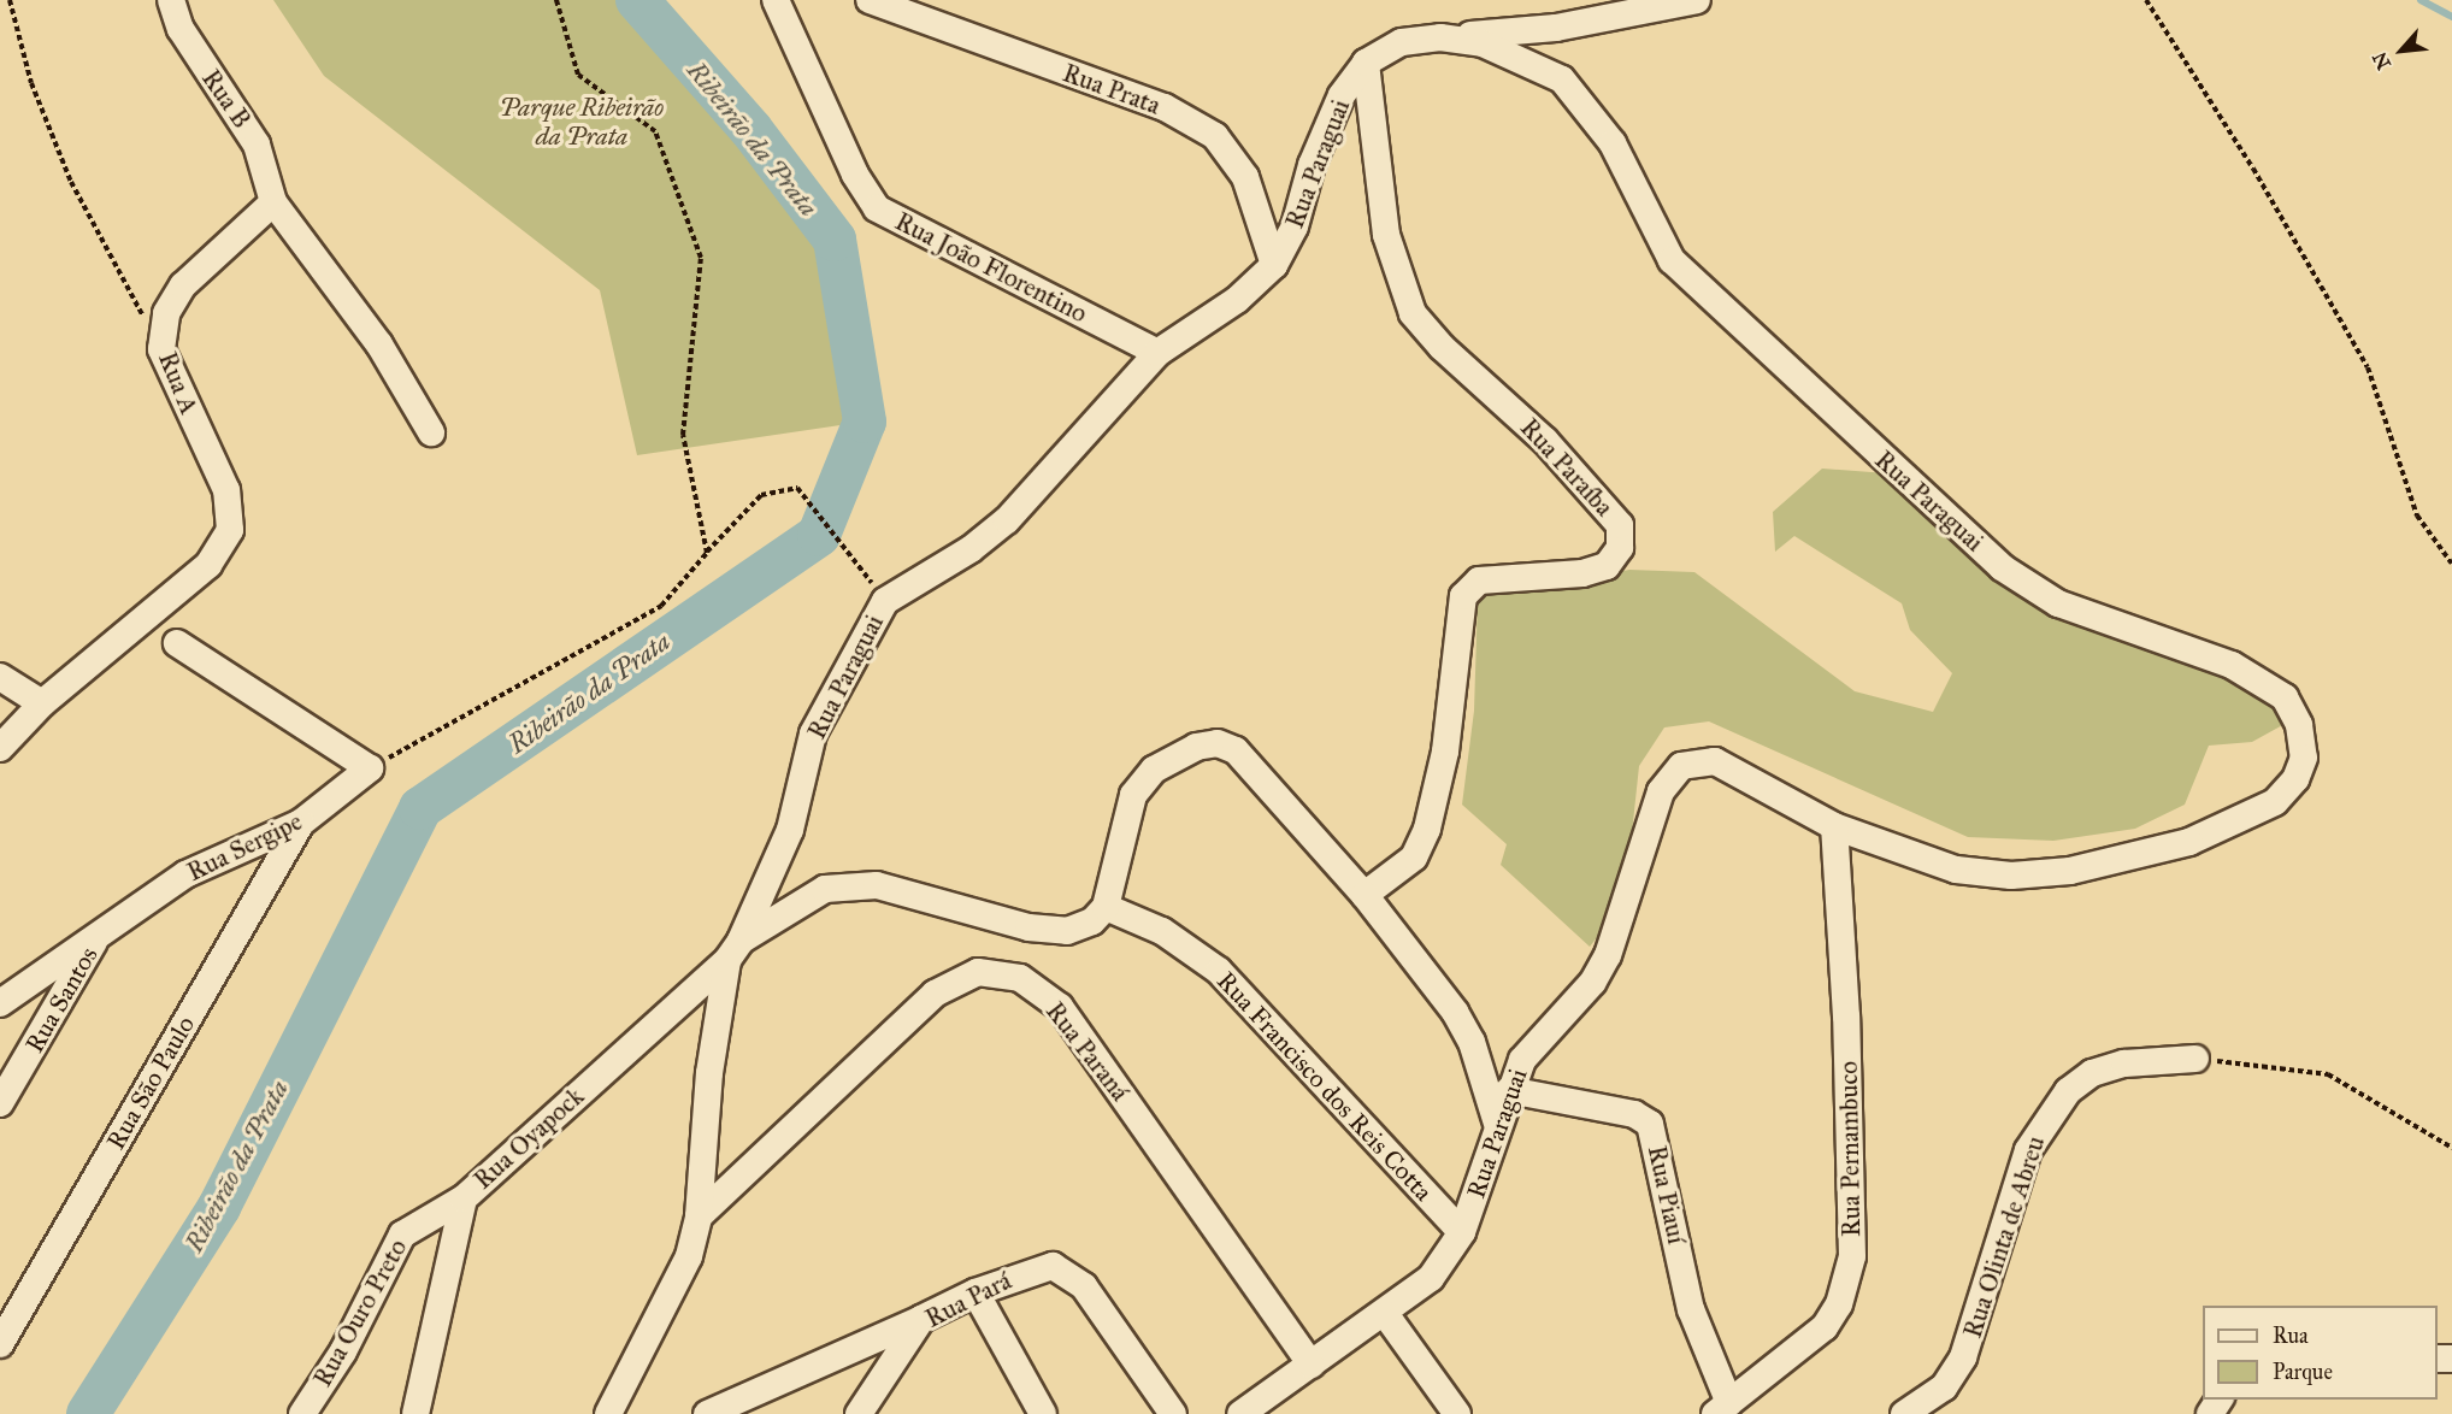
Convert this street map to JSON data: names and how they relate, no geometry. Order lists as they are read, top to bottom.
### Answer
{
  "streets": {
    "street": [
      "Rua Prata",
      "Rua B",
      "Rua Paraguai",
      "Rua João Florentino",
      "Rua A",
      "Rua Paraíba",
      "Rua Sergipe",
      "Rua Santos",
      "Rua Paraná",
      "Rua São Paulo",
      "Rua Francisco dos Reis Cotta",
      "Rua Oyapock",
      "Rua Pernambuco",
      "Rua Piauí",
      "Rua Olinta de Abreu",
      "Rua Pará",
      "Rua Ouro Preto"
    ]
  },
  "crossings": [
    ["Rua Prata", "Rua Paraguai"],
    ["Rua B", "Rua A"],
    ["Rua Paraguai", "Rua João Florentino"],
    ["Rua Paraguai", "Rua Paraíba"],
    ["Rua Paraguai", "Rua Paraná"],
    ["Rua Paraguai", "Rua Francisco dos Reis Cotta"],
    ["Rua Paraguai", "Rua Oyapock"],
    ["Rua Paraguai", "Rua Pernambuco"],
    ["Rua Paraguai", "Rua Piauí"],
    ["Rua Sergipe", "Rua Santos"],
    ["Rua Sergipe", "Rua São Paulo"],
    ["Rua Oyapock", "Rua Ouro Preto"],
    ["Rua Pernambuco", "Rua Piauí"]
  ],
  "water": ["Ribeirão da Prata"],
  "parks": ["Parque Ribeirão da Prata"],
  "legend": ["Rua", "Parque"],
  "north": "bottom left"
}
